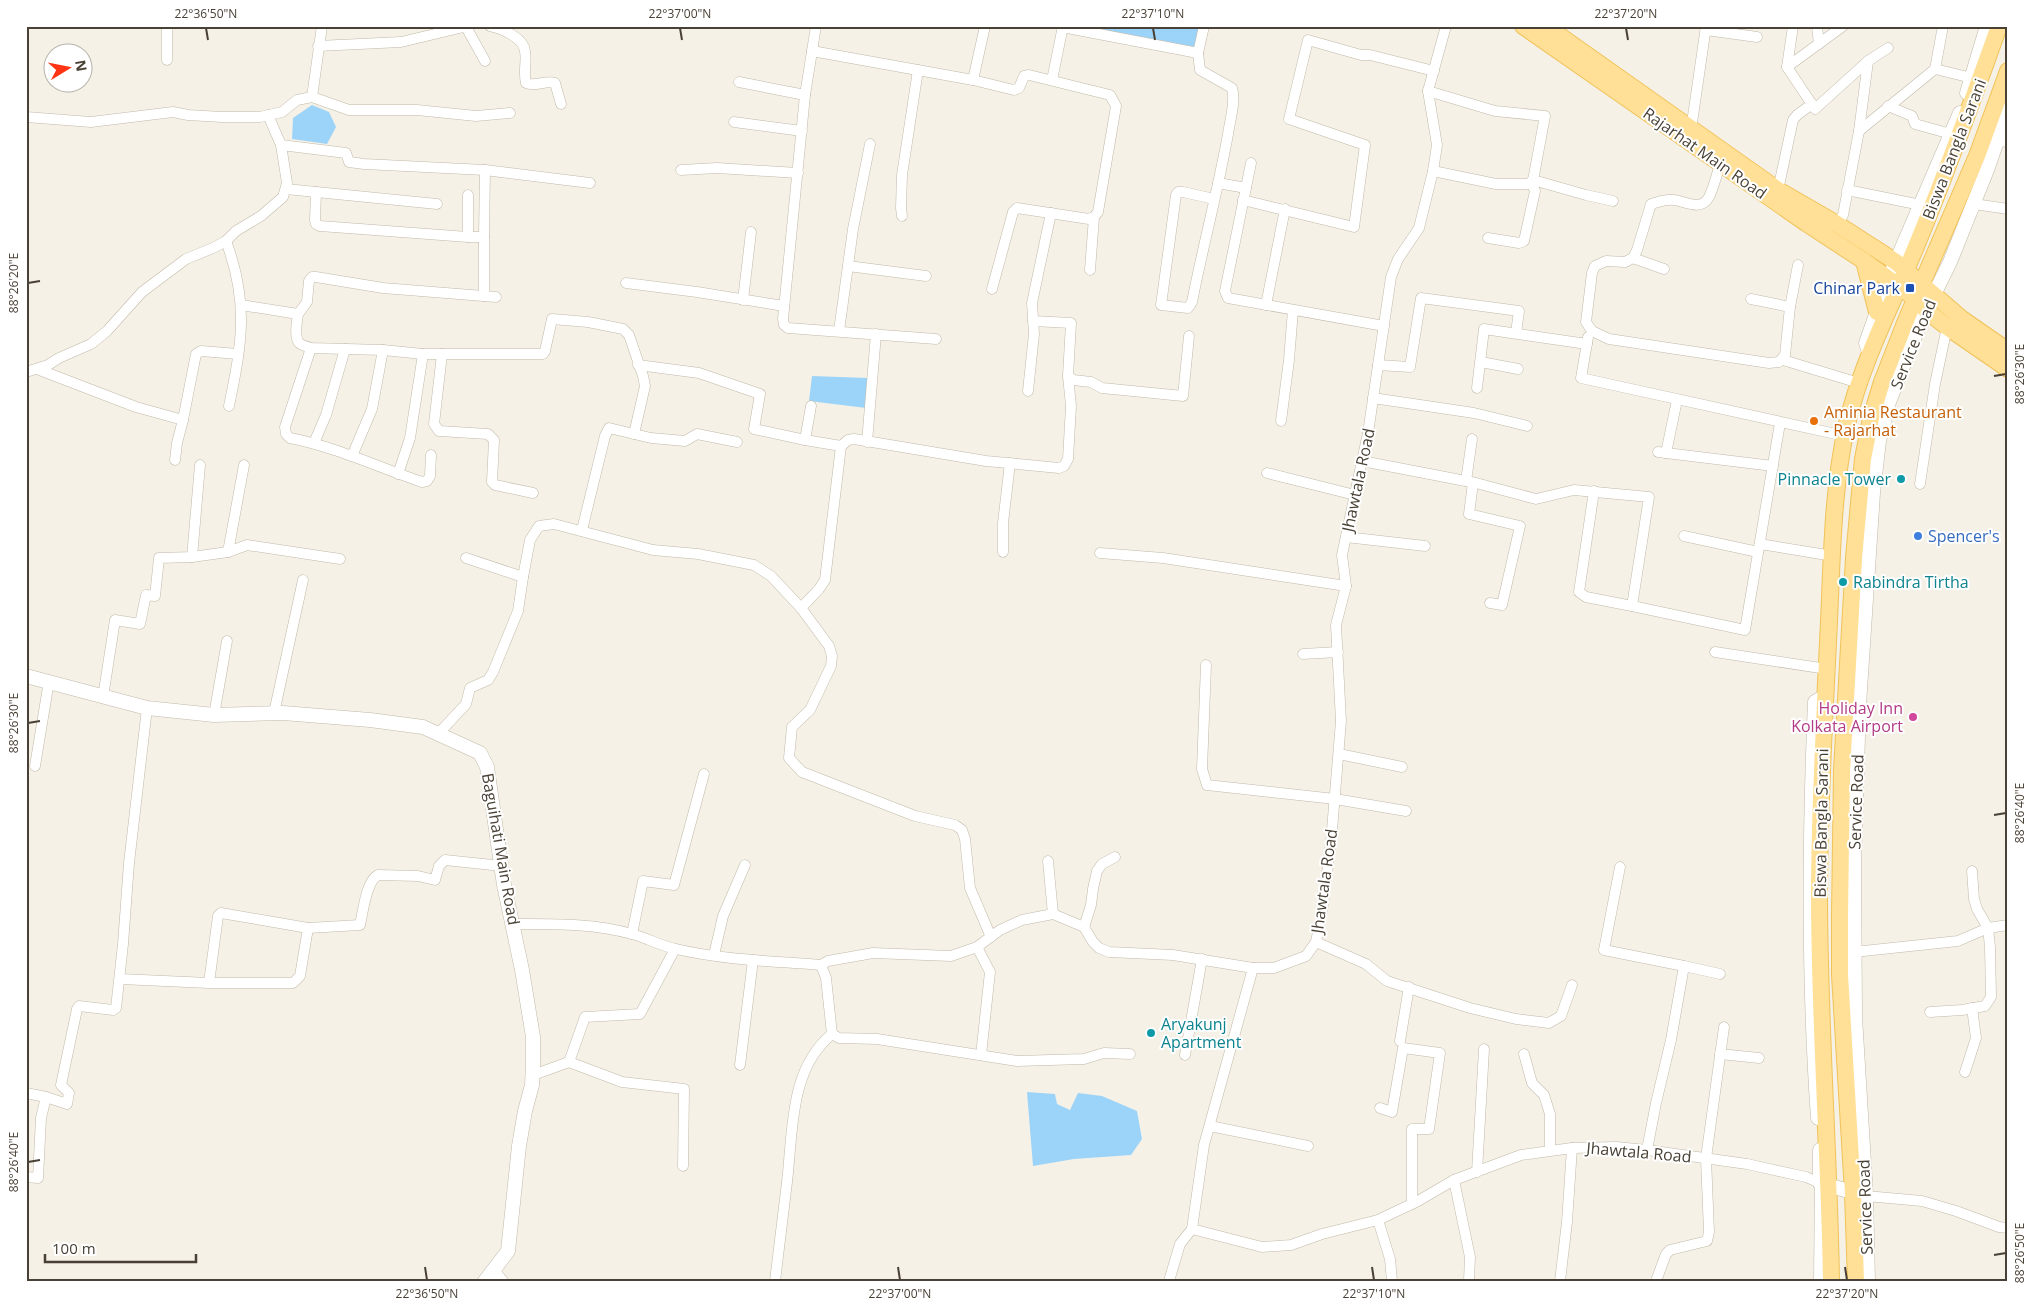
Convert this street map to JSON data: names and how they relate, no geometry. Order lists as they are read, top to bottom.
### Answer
{
  "streets": {
    "main road": ["Biswa Bangla Sarani", "Rajarhat Main Road"],
    "street": ["Service Road", "Jhawtala Road", "Baguihati Main Road"]
  },
  "crossings": [
    ["Biswa Bangla Sarani", "Rajarhat Main Road"],
    ["Biswa Bangla Sarani", "Service Road"],
    ["Biswa Bangla Sarani", "Jhawtala Road"]
  ],
  "places": {
    "transit": ["Chinar Park"],
    "other": [
      "Aminia Restaurant - Rajarhat",
      "Pinnacle Tower",
      "Spencer's",
      "Rabindra Tirtha",
      "Holiday Inn Kolkata Airport",
      "Aryakunj Apartment"
    ]
  },
  "scale_bar": "100 m",
  "north": "right",
  "coordinates": [
    "22°36'50\"N",
    "22°37'00\"N",
    "22°37'10\"N",
    "22°37'20\"N",
    "88°26'20\"E",
    "88°26'30\"E",
    "88°26'40\"E",
    "88°26'50\"E"
  ]
}
